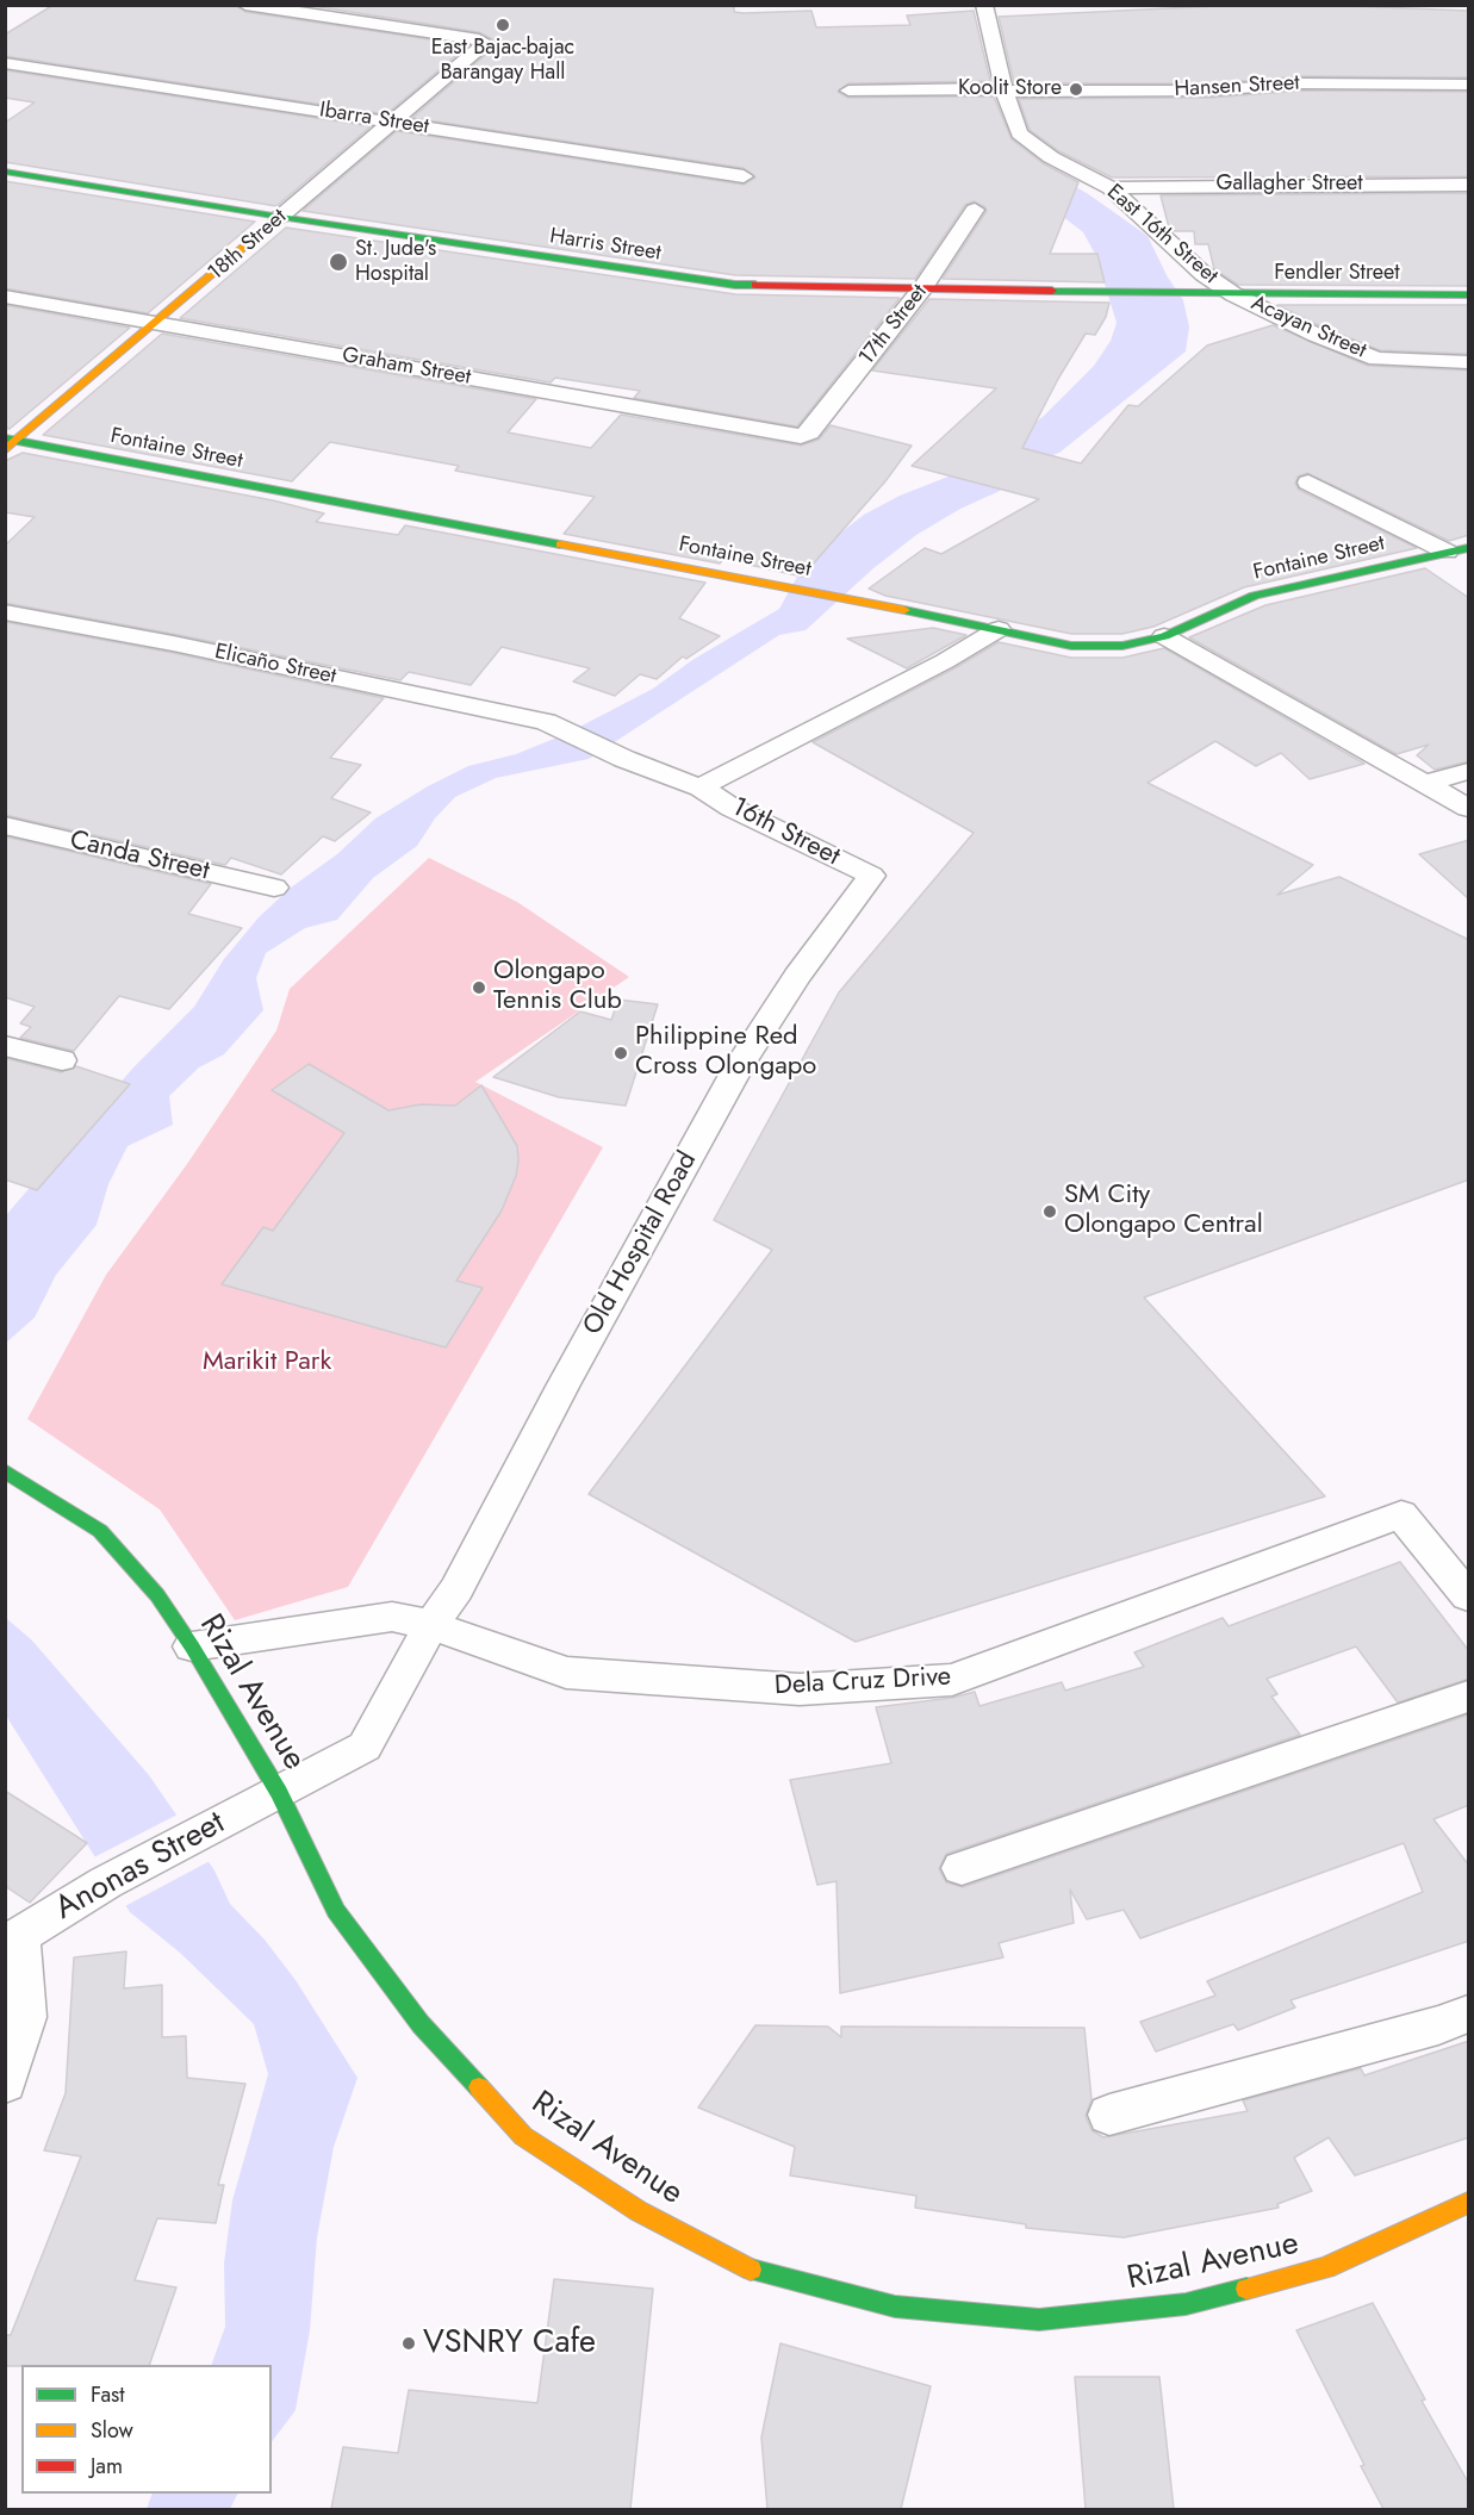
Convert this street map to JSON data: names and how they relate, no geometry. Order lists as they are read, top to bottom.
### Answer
{
  "streets": {
    "main road": [
      "18th Street",
      "Harris Street",
      "Fendler Street",
      "Fontaine Street",
      "Rizal Avenue"
    ],
    "street": [
      "Hansen Street",
      "Ibarra Street",
      "Gallagher Street",
      "East 16th Street",
      "17th Street",
      "Acayan Street",
      "Graham Street",
      "Elicaño Street",
      "16th Street",
      "Canda Street",
      "Old Hospital Road",
      "Dela Cruz Drive",
      "Anonas Street"
    ]
  },
  "crossings": [
    ["Hansen Street", "East 16th Street"],
    ["Ibarra Street", "18th Street"],
    ["Gallagher Street", "East 16th Street"],
    ["East 16th Street", "Fendler Street"],
    ["East 16th Street", "Acayan Street"],
    ["18th Street", "Harris Street"],
    ["18th Street", "Graham Street"],
    ["18th Street", "Fontaine Street"],
    ["Harris Street", "Fendler Street"],
    ["Harris Street", "17th Street"],
    ["Fendler Street", "Acayan Street"],
    ["17th Street", "Graham Street"],
    ["Elicaño Street", "16th Street"],
    ["16th Street", "Old Hospital Road"],
    ["Old Hospital Road", "Dela Cruz Drive"],
    ["Old Hospital Road", "Rizal Avenue"],
    ["Old Hospital Road", "Anonas Street"],
    ["Rizal Avenue", "Anonas Street"]
  ],
  "parks": ["Marikit Park"],
  "places": [
    "East Bajac-bajac Barangay Hall",
    "Koolit Store",
    "St. Jude's Hospital",
    "Olongapo Tennis Club",
    "Philippine Red Cross Olongapo",
    "SM City Olongapo Central",
    "VSNRY Cafe"
  ],
  "legend": ["Fast", "Slow", "Jam"]
}
